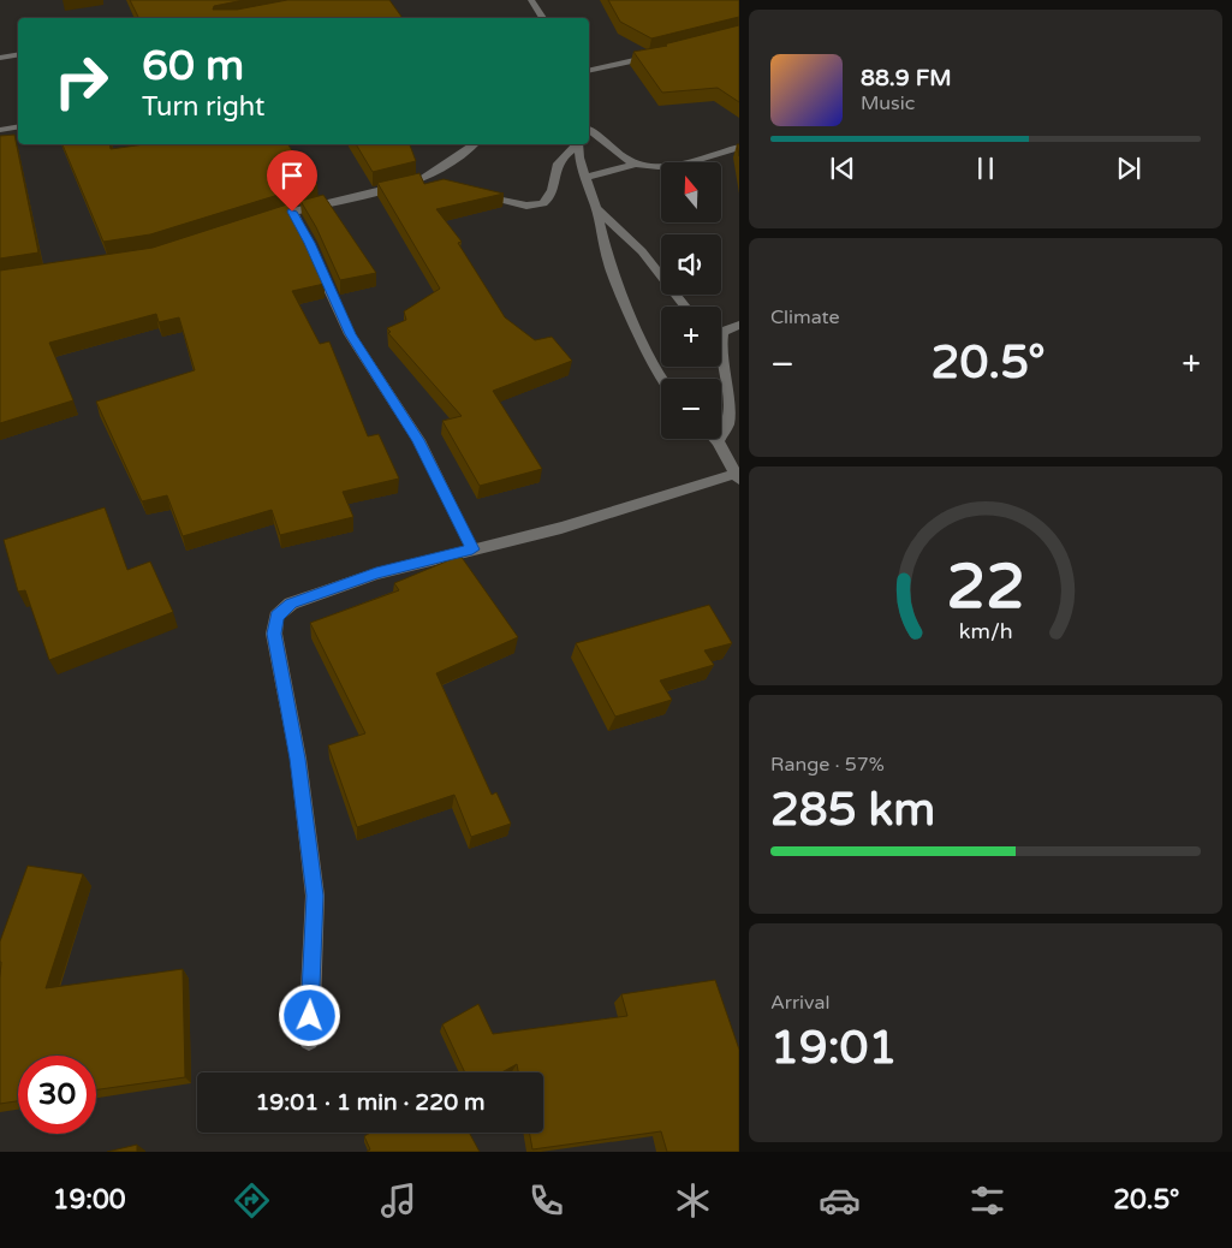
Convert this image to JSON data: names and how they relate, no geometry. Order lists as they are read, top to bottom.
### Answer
{
  "north": "top",
  "page": {
    "turn": ["60 m", "Turn right"],
    "song": ["88.9 FM", "Music"],
    "map_buttons": ["+", "−"],
    "tile": [
      "Climate",
      ["Range · 57%", "285 km"],
      ["Arrival", "19:01"]
    ],
    "heat": ["−", "20.5°", "+"],
    "limit": "30",
    "trip": "19:01 · 1 min · 220 m",
    "tabs": ["19:00", "20.5°"],
    "gauge": ["22", "km/h"]
  }
}
